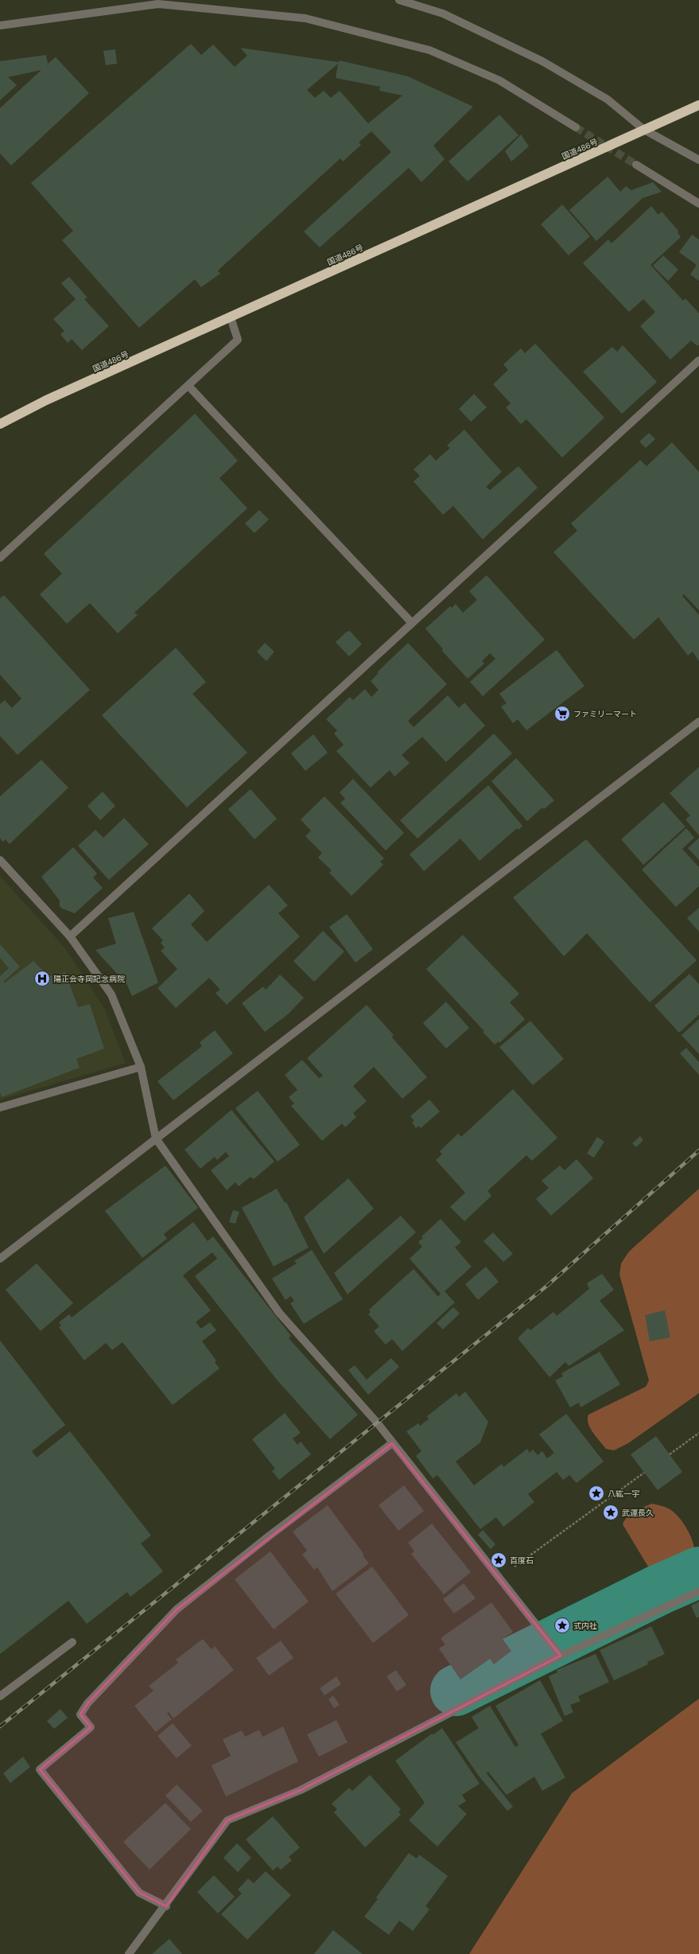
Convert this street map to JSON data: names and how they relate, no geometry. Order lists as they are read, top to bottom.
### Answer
{
  "streets": {
    "highway": ["国道486号"]
  },
  "places": {
    "supermarket": ["ファミリーマート"],
    "hospital": ["陽正会寺岡記念病院"],
    "place": [
      "八紘一宇",
      "武運長久",
      "百度石",
      "式内社"
    ]
  }
}
